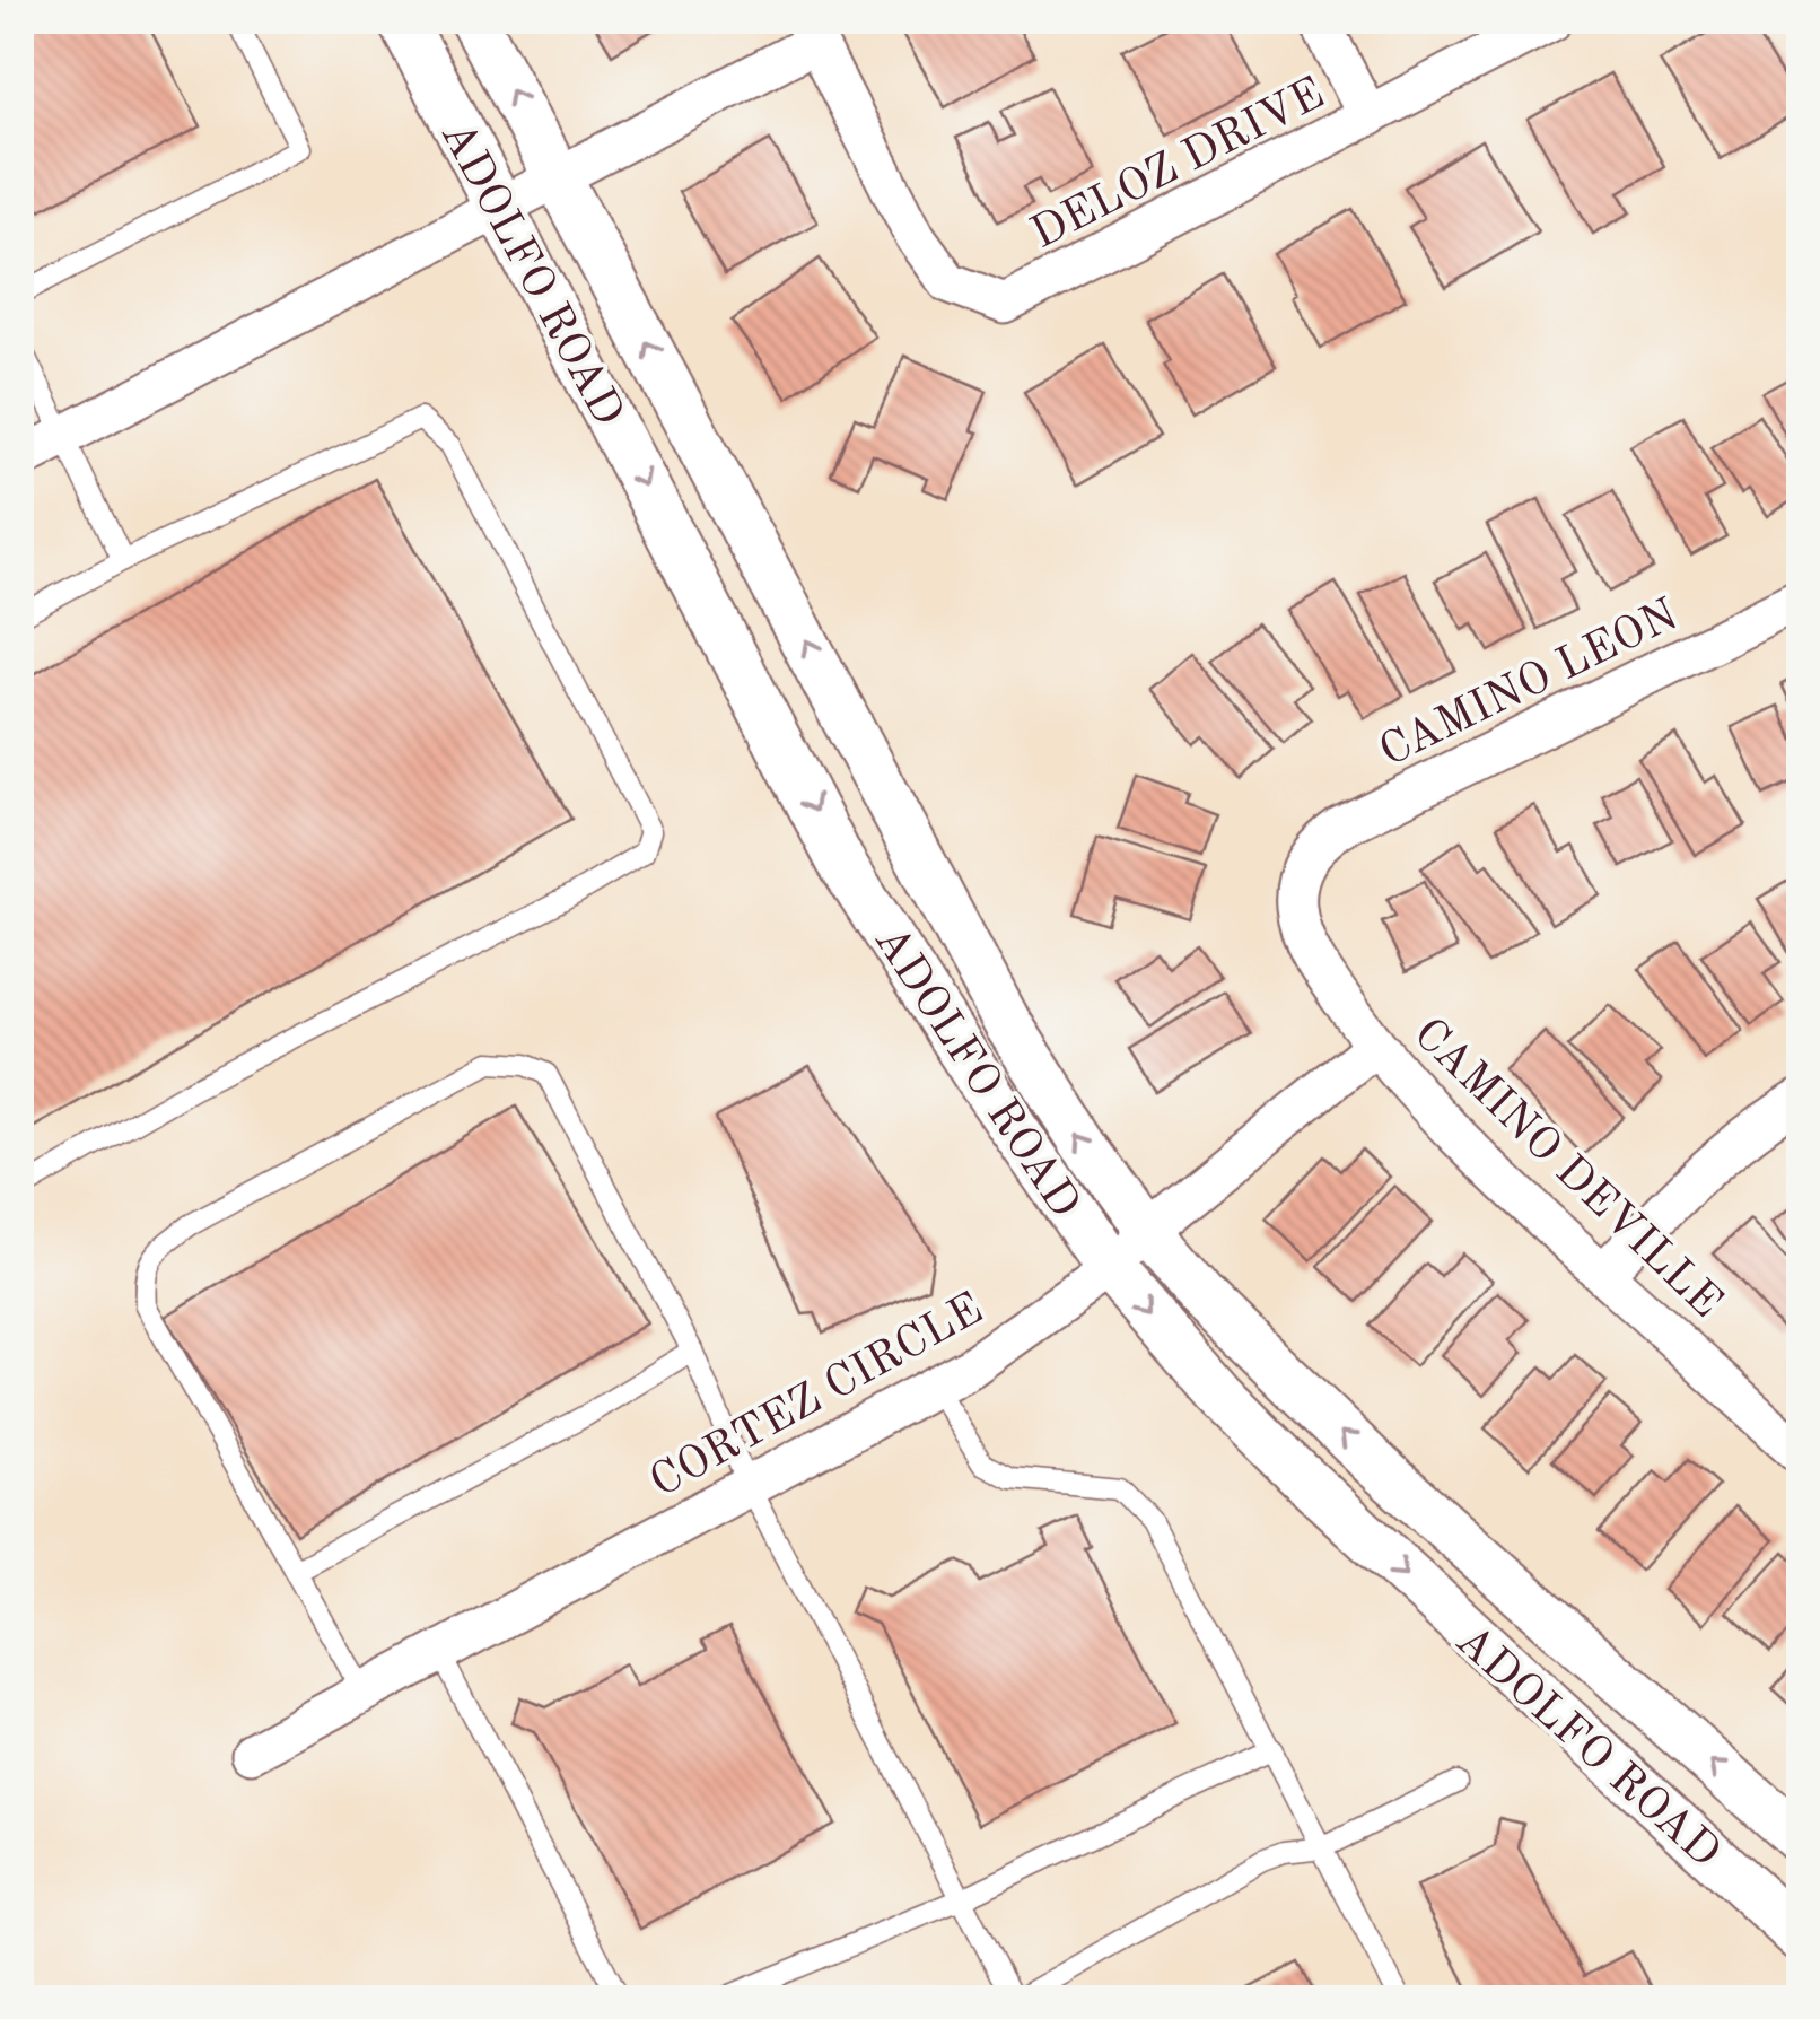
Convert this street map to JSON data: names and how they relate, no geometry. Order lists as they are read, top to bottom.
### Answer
{
  "streets": {
    "street": [
      "DELOZ DRIVE",
      "ADOLFO ROAD",
      "CAMINO LEON",
      "CAMINO DEVILLE",
      "CORTEZ CIRCLE"
    ]
  },
  "crossings": [
    ["ADOLFO ROAD", "CORTEZ CIRCLE"],
    ["CAMINO LEON", "CAMINO DEVILLE"],
    ["CAMINO DEVILLE", "CORTEZ CIRCLE"]
  ]
}
